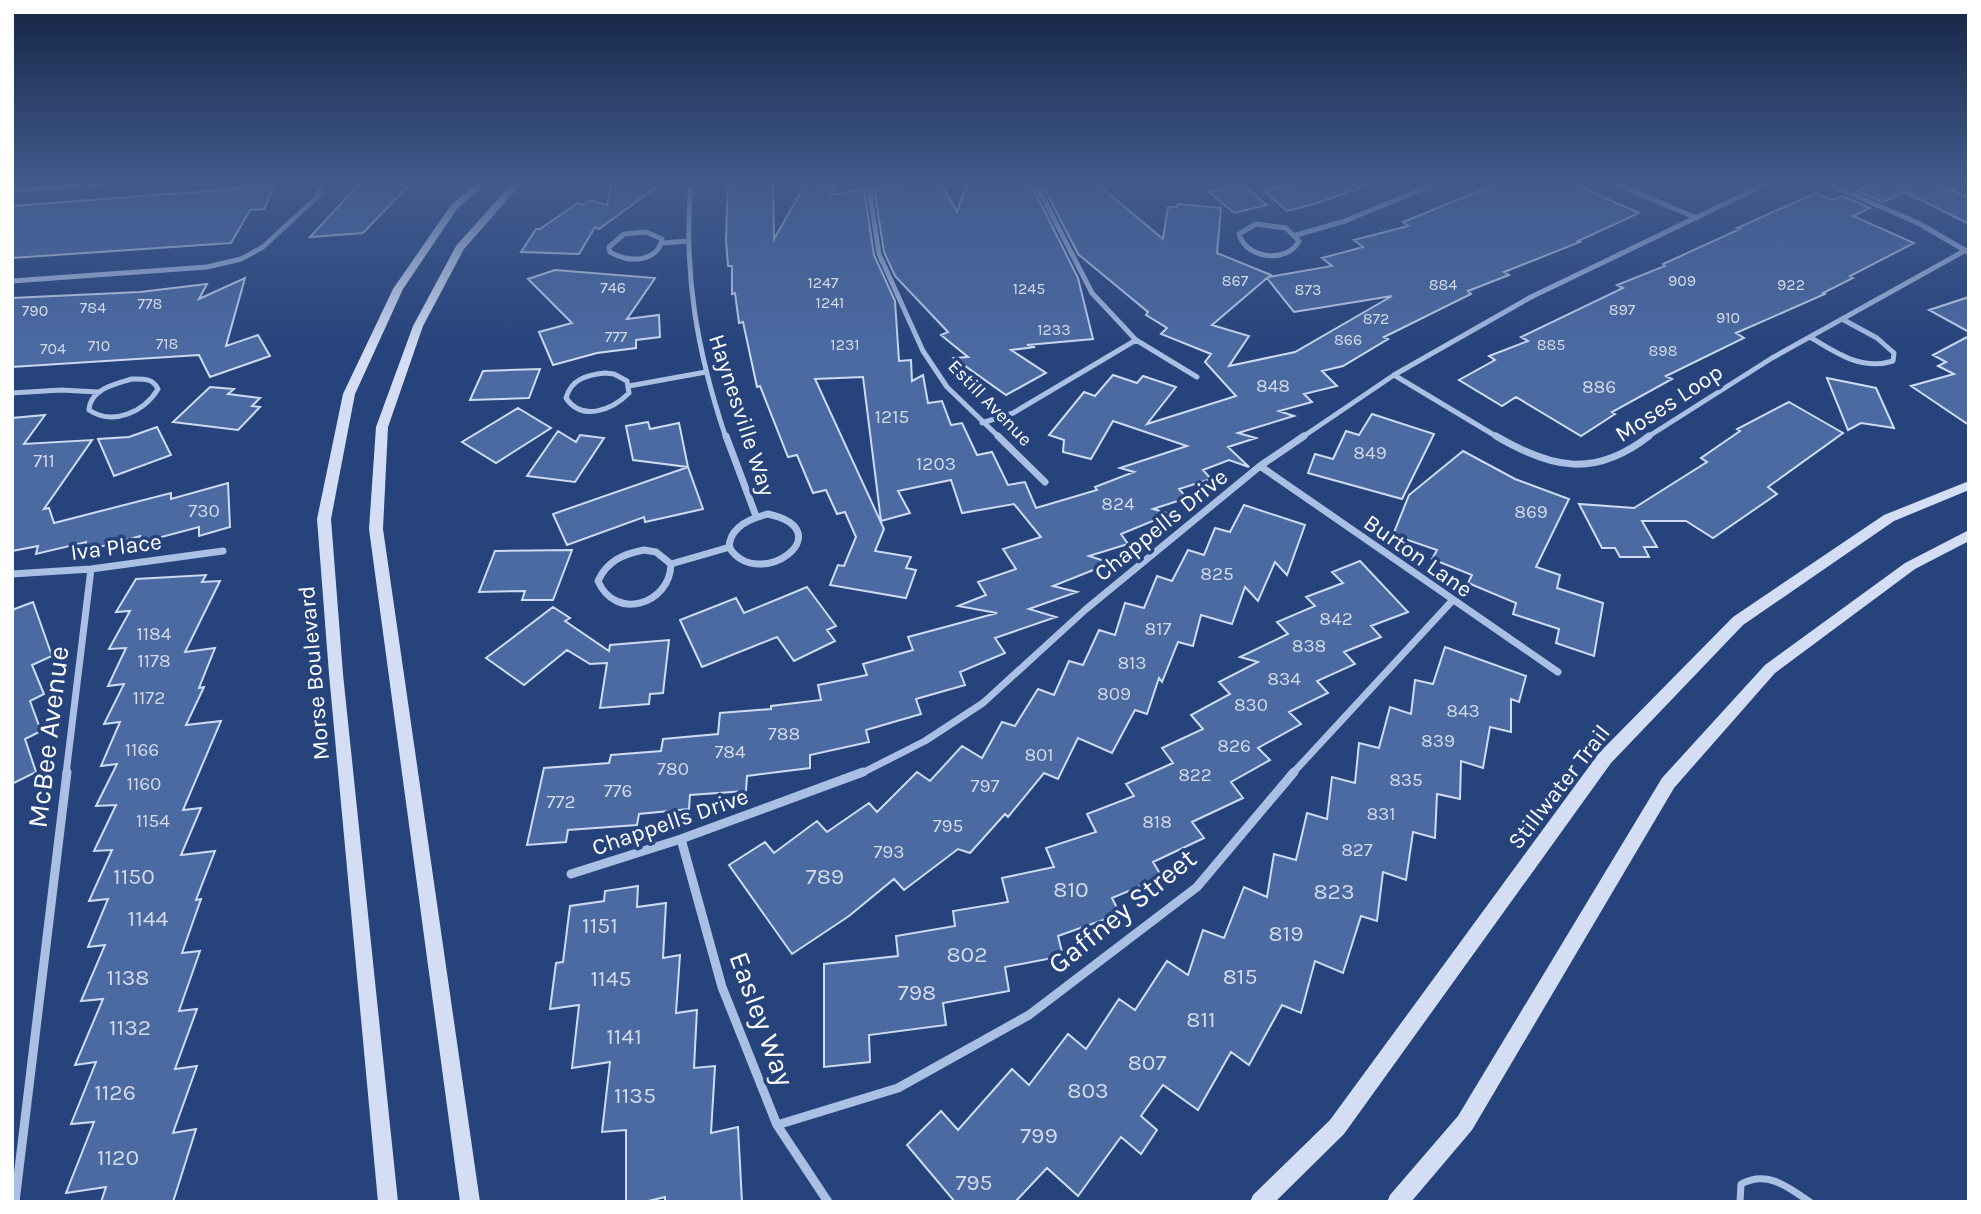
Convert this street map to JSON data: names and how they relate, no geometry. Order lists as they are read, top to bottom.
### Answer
{
  "streets": {
    "main road": ["Morse Boulevard", "Stillwater Trail"],
    "street": [
      "Estill Avenue",
      "Moses Loop",
      "Haynesville Way",
      "Chappells Drive",
      "Iva Place",
      "Burton Lane",
      "McBee Avenue",
      "Gaffney Street",
      "Easley Way"
    ]
  },
  "crossings": [
    ["Moses Loop", "Chappells Drive"],
    ["Chappells Drive", "Burton Lane"],
    ["Chappells Drive", "Easley Way"],
    ["Iva Place", "McBee Avenue"],
    ["Burton Lane", "Gaffney Street"],
    ["Gaffney Street", "Easley Way"]
  ],
  "house_numbers": [
    "867",
    "909",
    "1247",
    "884",
    "922",
    "746",
    "1245",
    "873",
    "1241",
    "778",
    "784",
    "897",
    "790",
    "910",
    "872",
    "1233",
    "777",
    "866",
    "718",
    "1231",
    "885",
    "710",
    "704",
    "898",
    "848",
    "886",
    "1215",
    "849",
    "711",
    "1203",
    "824",
    "730",
    "869",
    "825",
    "842",
    "817",
    "1184",
    "838",
    "1178",
    "813",
    "834",
    "809",
    "1172",
    "830",
    "843",
    "788",
    "839",
    "826",
    "1166",
    "784",
    "801",
    "780",
    "822",
    "835",
    "1160",
    "797",
    "776",
    "772",
    "831",
    "1154",
    "818",
    "795",
    "827",
    "793",
    "1150",
    "789",
    "810",
    "823",
    "1144",
    "1151",
    "819",
    "802",
    "815",
    "1138",
    "1145",
    "798",
    "811",
    "1132",
    "1141",
    "807",
    "803",
    "1126",
    "1135",
    "799",
    "1120",
    "795"
  ]
}
